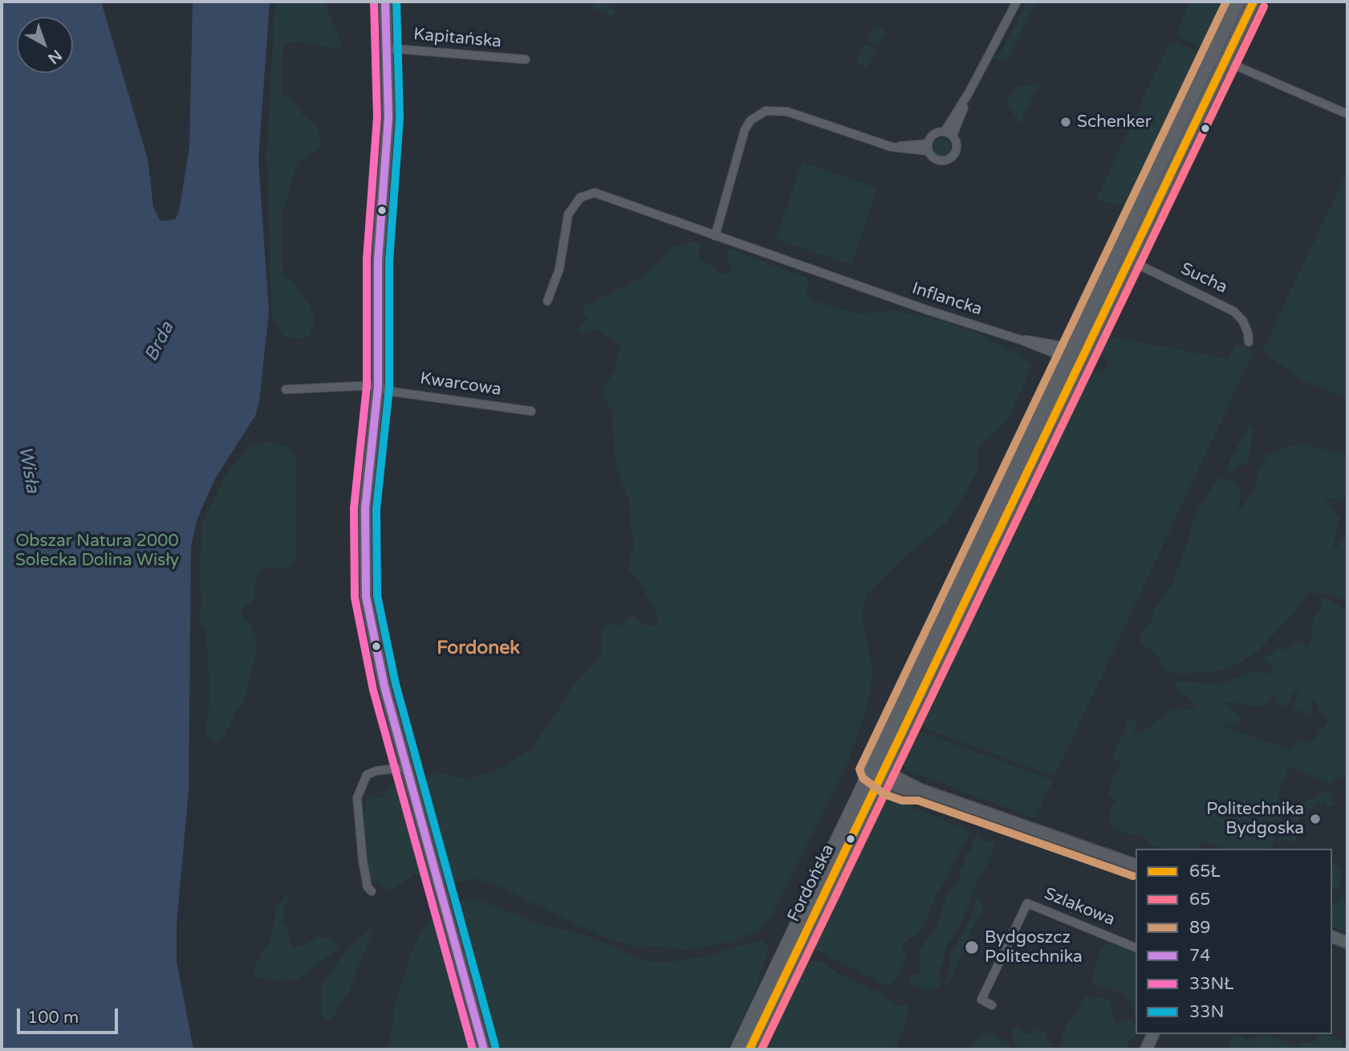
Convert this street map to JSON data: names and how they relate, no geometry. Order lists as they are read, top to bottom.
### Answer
{
  "streets": {
    "main road": ["Fordońska"],
    "street": [
      "Kapitańska",
      "Sucha",
      "Inflancka",
      "Kwarcowa",
      "Szlakowa"
    ]
  },
  "crossings": [
    ["Sucha", "Fordońska"],
    ["Inflancka", "Fordońska"]
  ],
  "districts": ["Fordonek"],
  "water": ["Brda", "Wisła"],
  "parks": ["Obszar Natura 2000 Solecka Dolina Wisły"],
  "places": ["Schenker", "Politechnika Bydgoska", "Bydgoszcz Politechnika"],
  "lines": [
    "transit line 65Ł",
    "transit line 89",
    "transit line 74",
    "transit line 33NŁ",
    "transit line 33N",
    "transit line 65"
  ],
  "legend": [
    "65Ł",
    "65",
    "89",
    "74",
    "33NŁ",
    "33N"
  ],
  "scale_bar": "100 m",
  "north": "bottom right"
}
